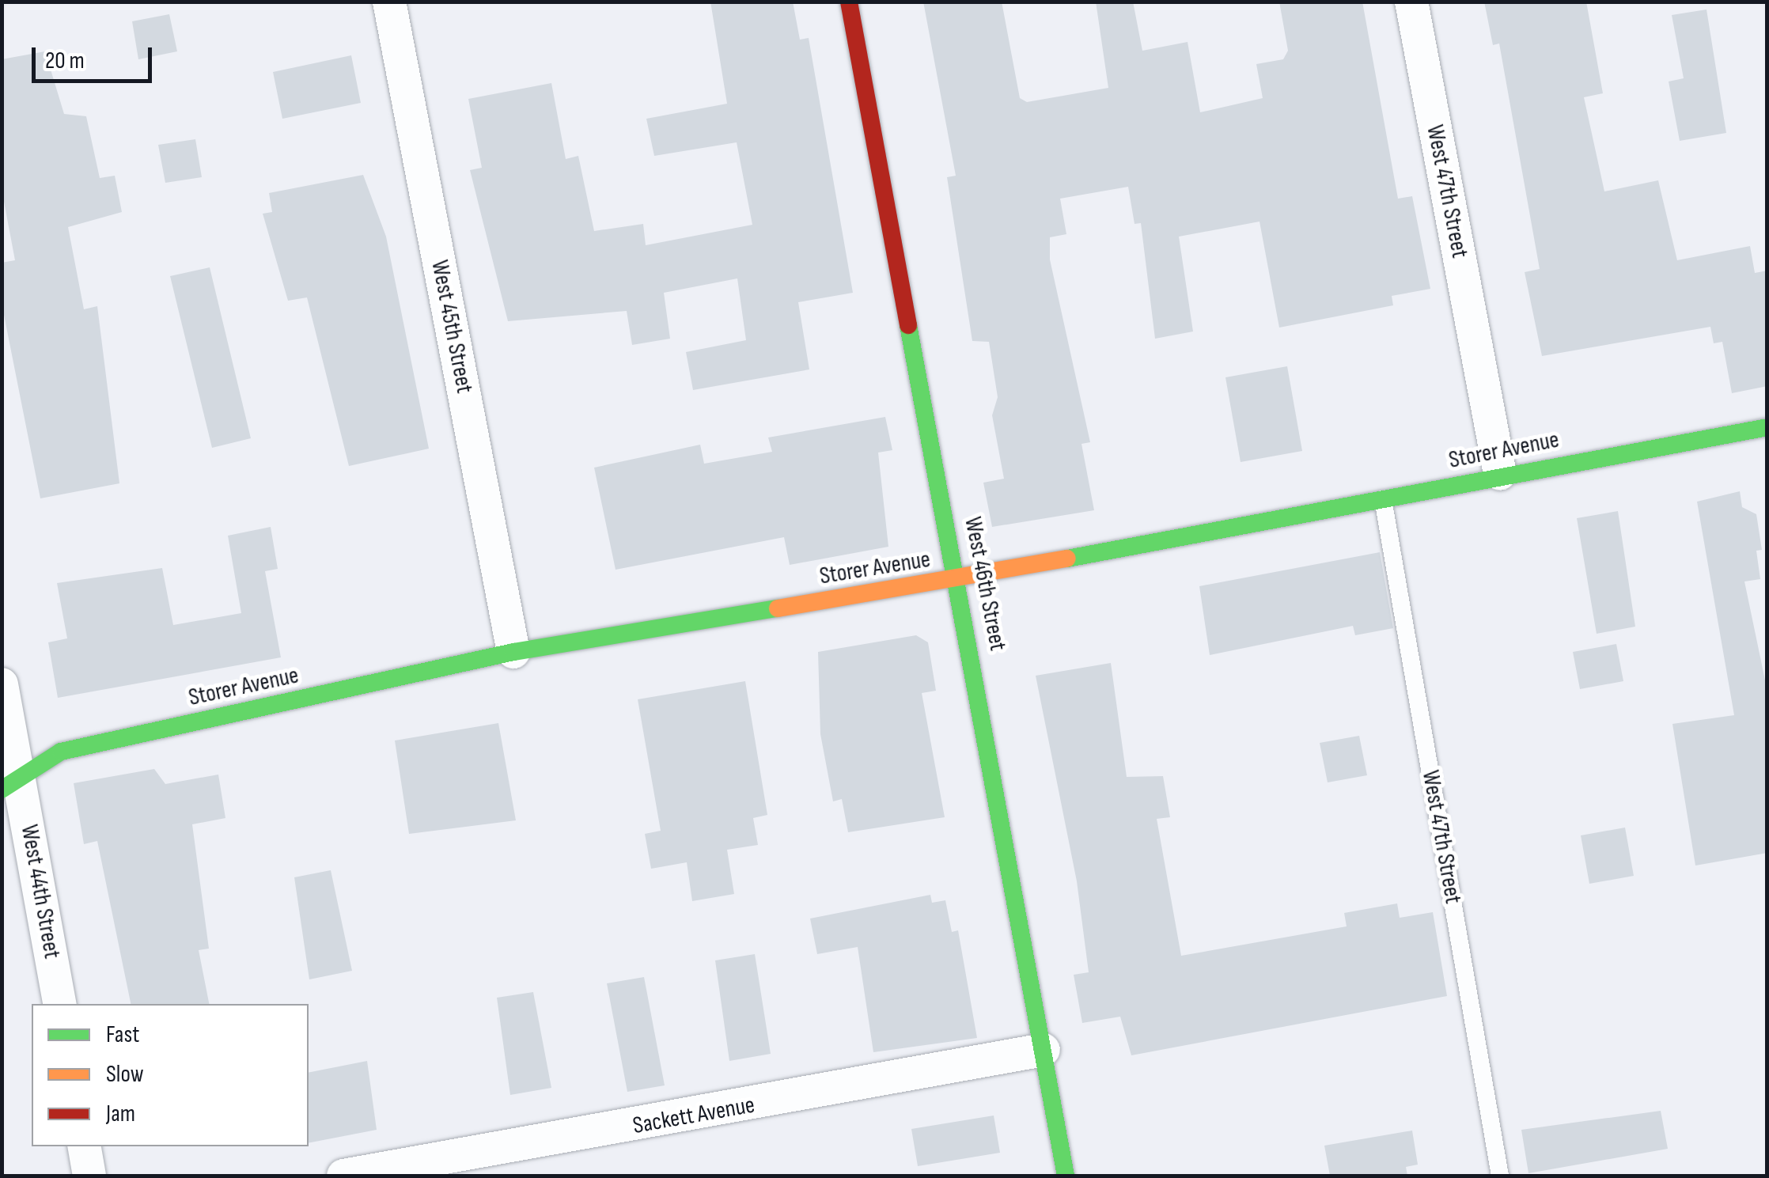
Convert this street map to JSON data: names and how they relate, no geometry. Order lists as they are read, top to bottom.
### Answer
{
  "streets": {
    "street": [
      "West 47th Street",
      "West 45th Street",
      "Storer Avenue",
      "West 46th Street",
      "West 44th Street",
      "Sackett Avenue"
    ]
  },
  "crossings": [
    ["West 47th Street", "Storer Avenue"],
    ["West 45th Street", "Storer Avenue"],
    ["Storer Avenue", "West 46th Street"],
    ["Storer Avenue", "West 44th Street"],
    ["West 46th Street", "Sackett Avenue"]
  ],
  "legend": ["Fast", "Slow", "Jam"],
  "scale_bar": "20 m"
}
